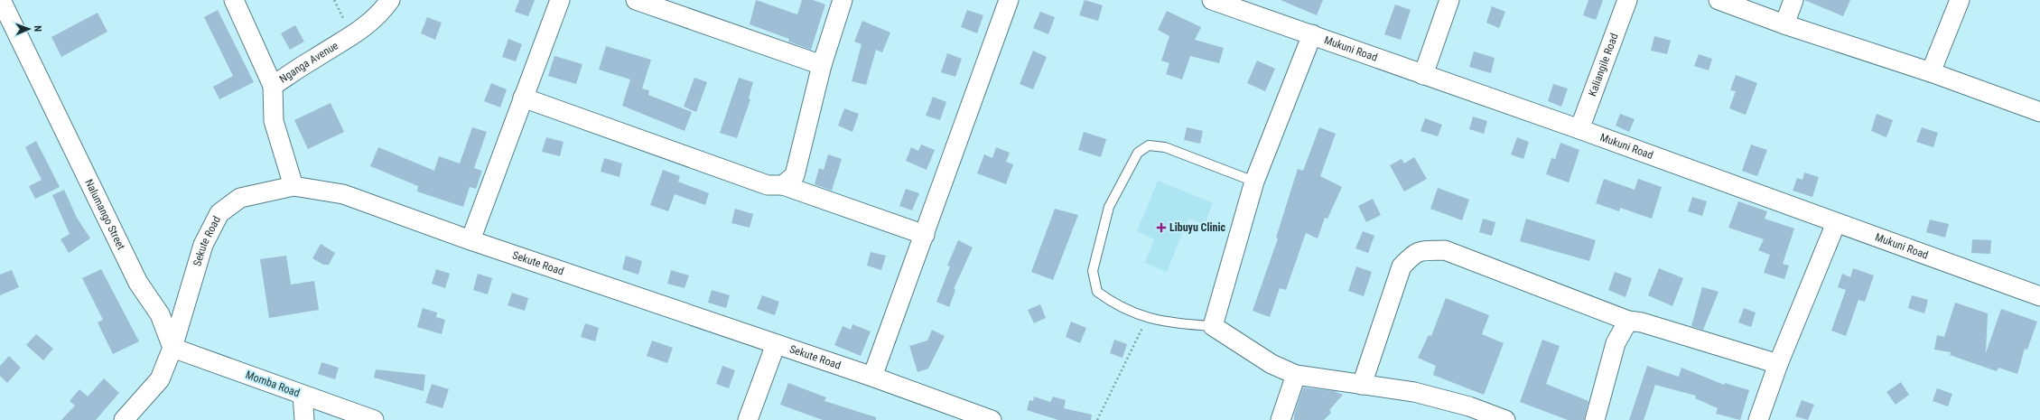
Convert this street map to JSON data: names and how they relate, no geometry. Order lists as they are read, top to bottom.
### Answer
{
  "streets": {
    "street": [
      "Mukuni Road",
      "Nganga Avenue",
      "Kaliangile Road",
      "Nalumango Street",
      "Sekute Road",
      "Momba Road"
    ]
  },
  "crossings": [
    ["Mukuni Road", "Kaliangile Road"],
    ["Nganga Avenue", "Sekute Road"],
    ["Nalumango Street", "Sekute Road"],
    ["Nalumango Street", "Momba Road"],
    ["Sekute Road", "Momba Road"]
  ],
  "places": {
    "health": ["Libuyu Clinic"]
  },
  "north": "right"
}
